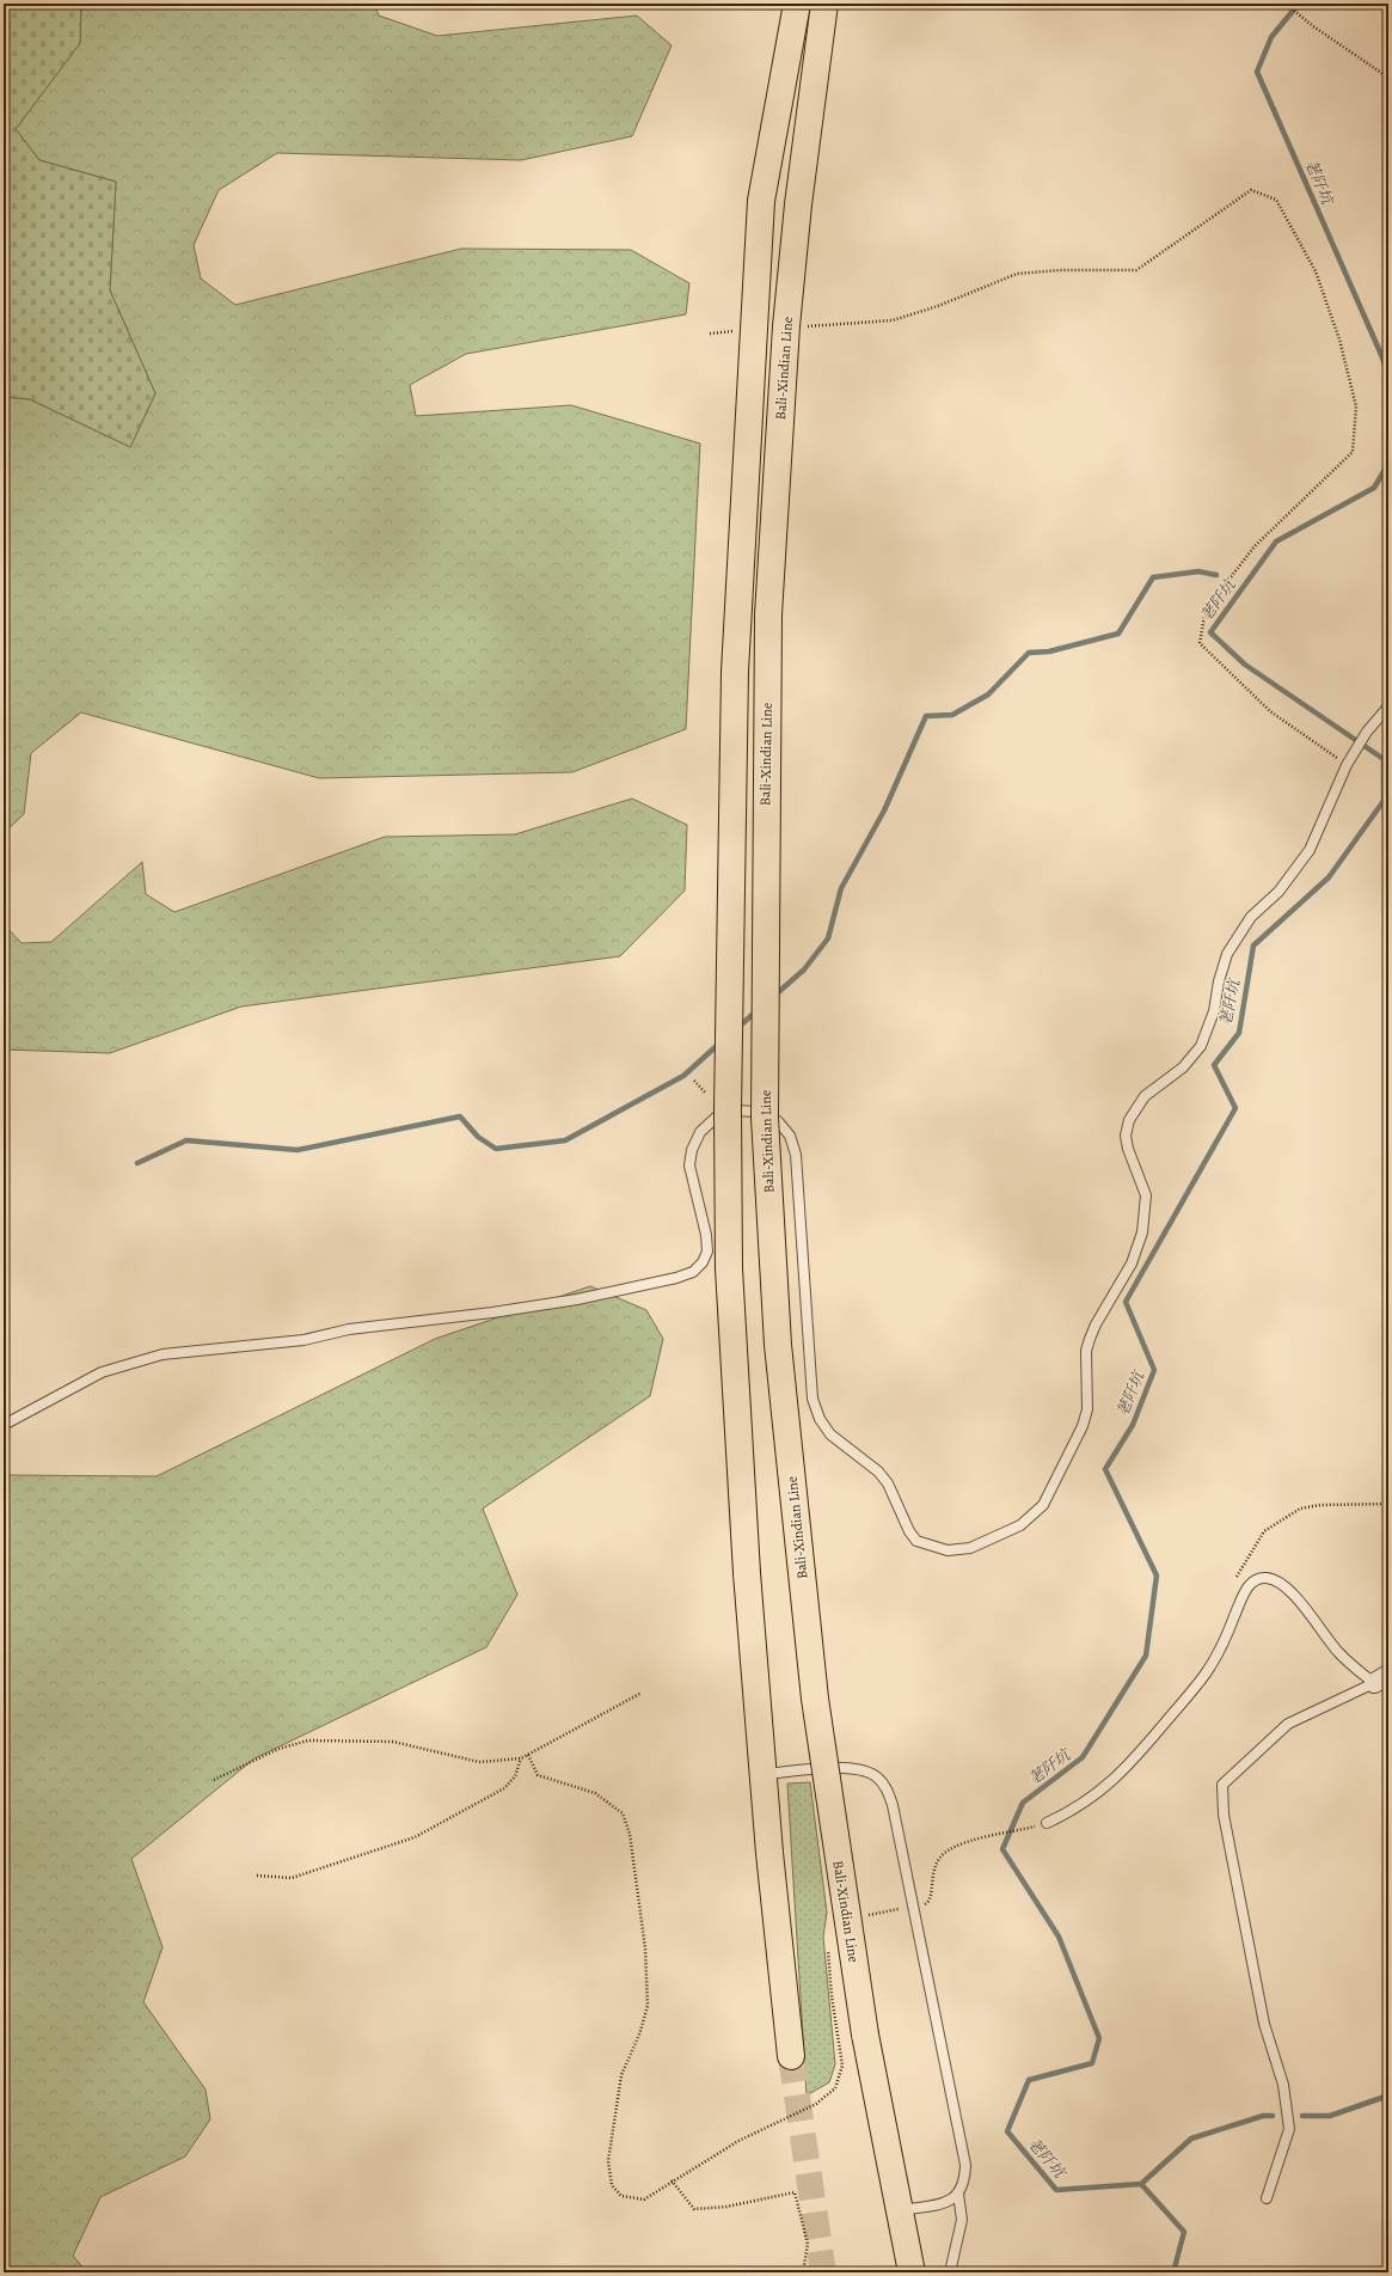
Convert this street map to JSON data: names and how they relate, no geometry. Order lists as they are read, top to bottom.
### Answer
{
  "streets": {
    "highway": ["Bali-Xindian Line"]
  },
  "water": ["荖阡坑"]
}
